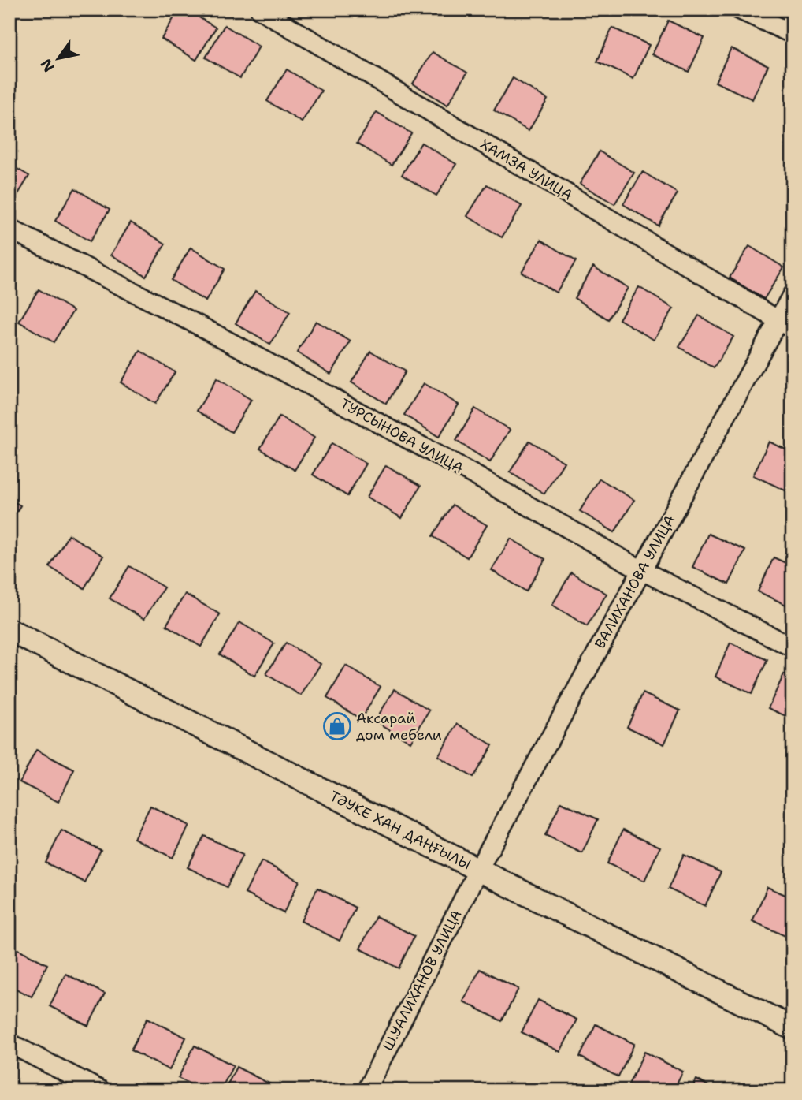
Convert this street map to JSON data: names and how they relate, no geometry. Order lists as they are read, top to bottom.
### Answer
{
  "streets": {
    "street": [
      "ХАМЗА УЛИЦА",
      "ТУРСЫНОВА УЛИЦА",
      "ВАЛИХАНОВА УЛИЦА",
      "ТӘУКЕ ХАН ДАҢҒЫЛЫ",
      "Ш.УАЛИХАНОВ УЛИЦА"
    ]
  },
  "crossings": [
    ["ХАМЗА УЛИЦА", "ВАЛИХАНОВА УЛИЦА"],
    ["ТУРСЫНОВА УЛИЦА", "ВАЛИХАНОВА УЛИЦА"],
    ["ВАЛИХАНОВА УЛИЦА", "ТӘУКЕ ХАН ДАҢҒЫЛЫ"],
    ["ВАЛИХАНОВА УЛИЦА", "Ш.УАЛИХАНОВ УЛИЦА"],
    ["ТӘУКЕ ХАН ДАҢҒЫЛЫ", "Ш.УАЛИХАНОВ УЛИЦА"]
  ],
  "places": {
    "shop": ["Аксарай дом мебели"]
  },
  "north": "bottom left"
}
